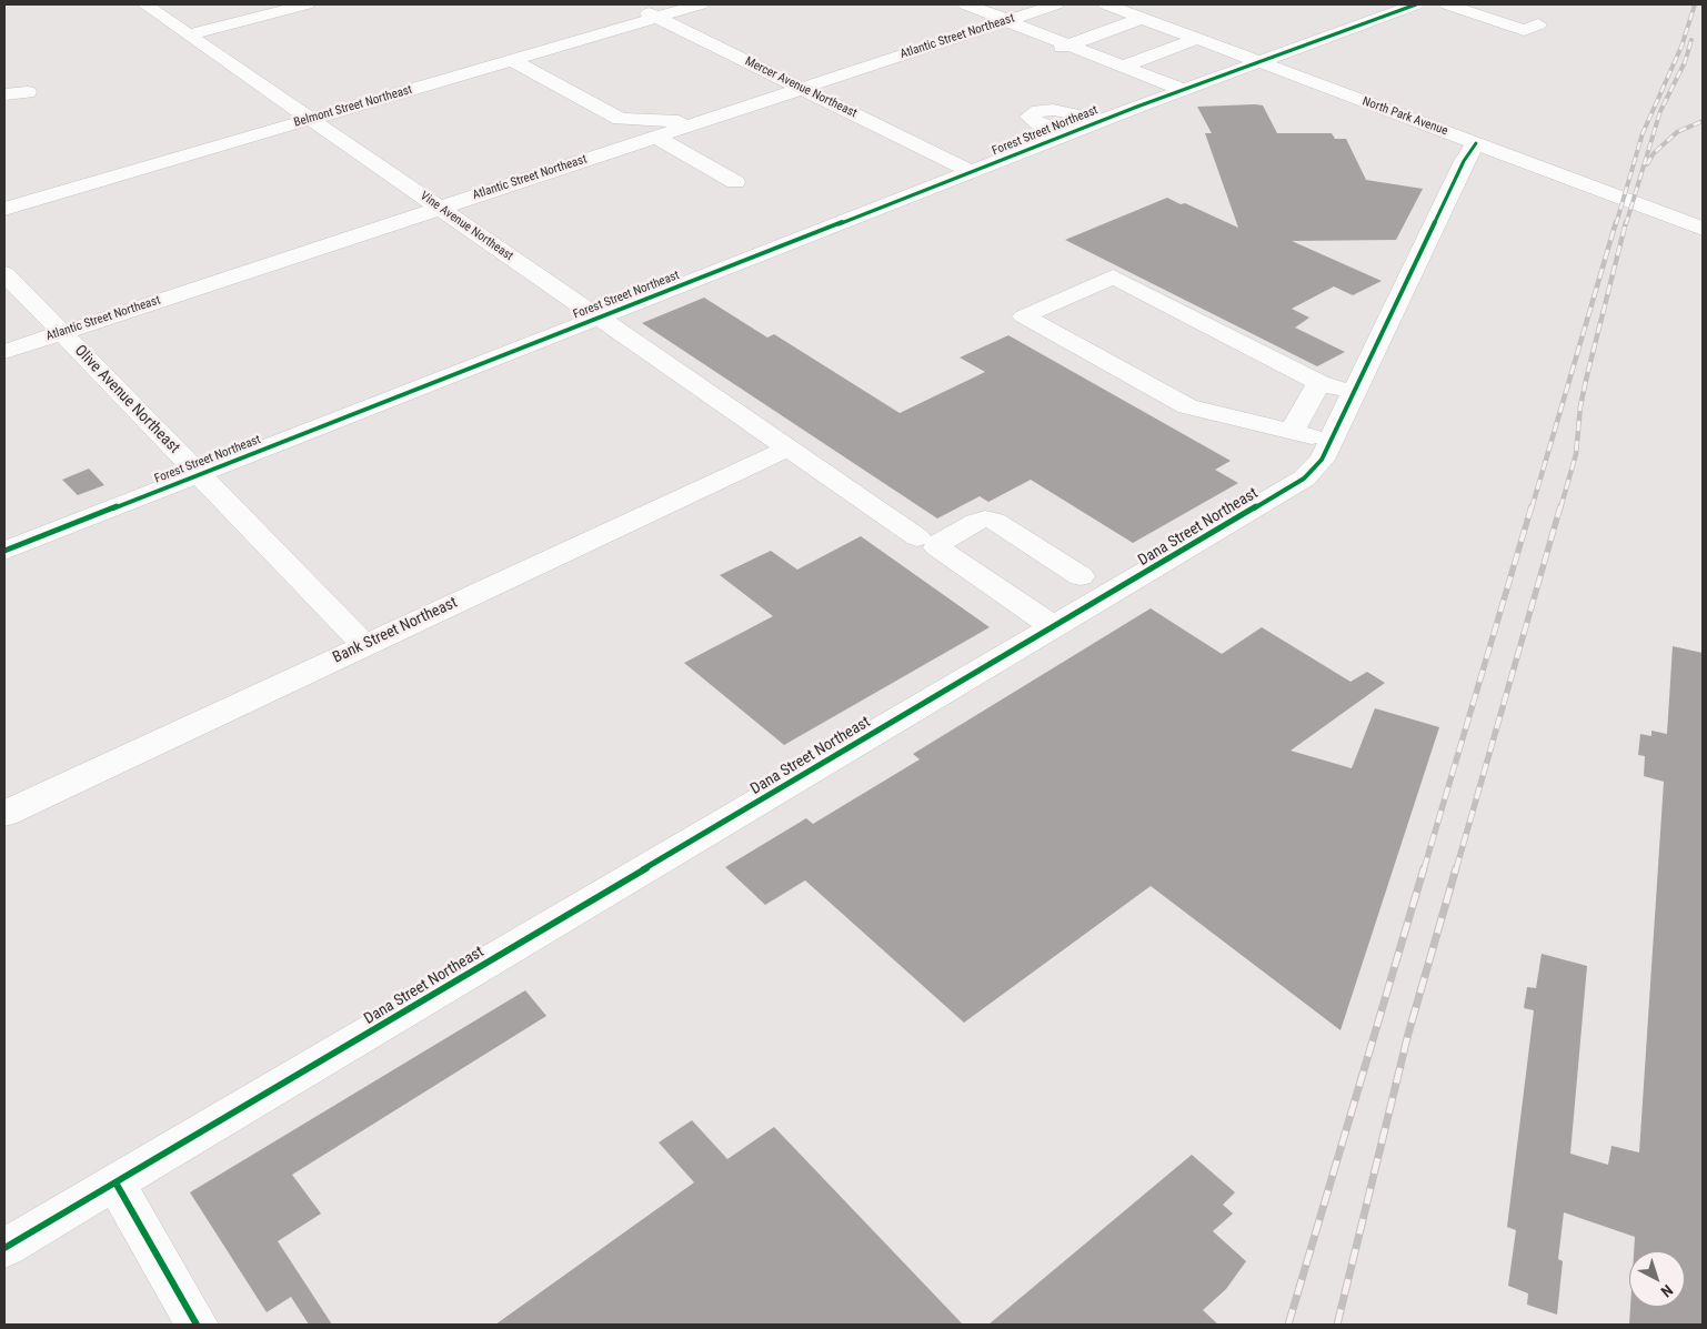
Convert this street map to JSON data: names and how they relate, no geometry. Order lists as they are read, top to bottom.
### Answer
{
  "streets": {
    "street": [
      "Atlantic Street Northeast",
      "Mercer Avenue Northeast",
      "Belmont Street Northeast",
      "North Park Avenue",
      "Forest Street Northeast",
      "Vine Avenue Northeast",
      "Olive Avenue Northeast",
      "Dana Street Northeast",
      "Bank Street Northeast"
    ]
  },
  "crossings": [
    ["Atlantic Street Northeast", "Mercer Avenue Northeast"],
    ["Atlantic Street Northeast", "Vine Avenue Northeast"],
    ["Atlantic Street Northeast", "Olive Avenue Northeast"],
    ["Mercer Avenue Northeast", "Belmont Street Northeast"],
    ["Mercer Avenue Northeast", "Forest Street Northeast"],
    ["Belmont Street Northeast", "Vine Avenue Northeast"],
    ["North Park Avenue", "Forest Street Northeast"],
    ["North Park Avenue", "Dana Street Northeast"],
    ["Forest Street Northeast", "Vine Avenue Northeast"],
    ["Forest Street Northeast", "Olive Avenue Northeast"],
    ["Vine Avenue Northeast", "Bank Street Northeast"],
    ["Olive Avenue Northeast", "Bank Street Northeast"]
  ],
  "north": "bottom right"
}
